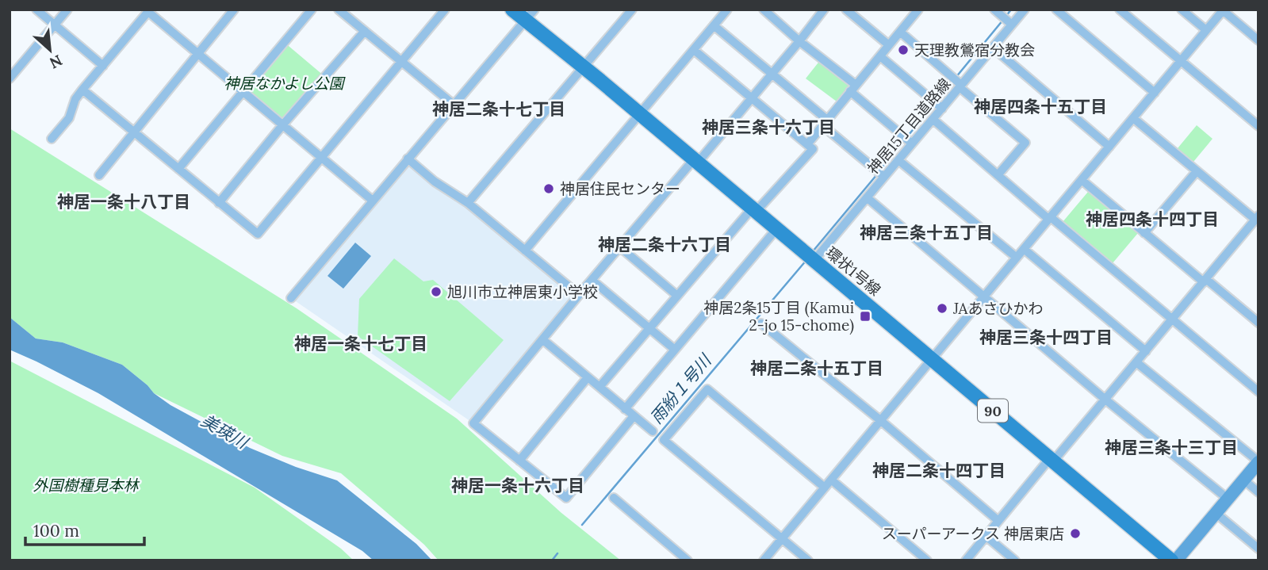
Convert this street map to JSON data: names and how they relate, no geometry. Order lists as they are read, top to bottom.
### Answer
{
  "streets": {
    "main road": ["環状1号線", "90"],
    "street": ["神居15丁目道路線"]
  },
  "crossings": [
    ["神居15丁目道路線", "環状1号線"]
  ],
  "districts": [
    "神居四条十五丁目",
    "神居二条十七丁目",
    "神居三条十六丁目",
    "神居一条十八丁目",
    "神居四条十四丁目",
    "神居三条十五丁目",
    "神居二条十六丁目",
    "神居三条十四丁目",
    "神居一条十七丁目",
    "神居二条十五丁目",
    "神居三条十三丁目",
    "神居二条十四丁目",
    "神居一条十六丁目"
  ],
  "water": ["雨紛１号川", "美瑛川"],
  "parks": ["神居なかよし公園", "外国樹種見本林"],
  "places": {
    "other": [
      "天理教鶯宿分教会",
      "神居住民センター",
      "旭川市立神居東小学校",
      "JAあさひかわ",
      "スーパーアークス 神居東店"
    ],
    "transit": ["神居2条15丁目 (Kamui 2-jo 15-chome)"]
  },
  "scale_bar": "100 m",
  "north": "bottom right"
}
